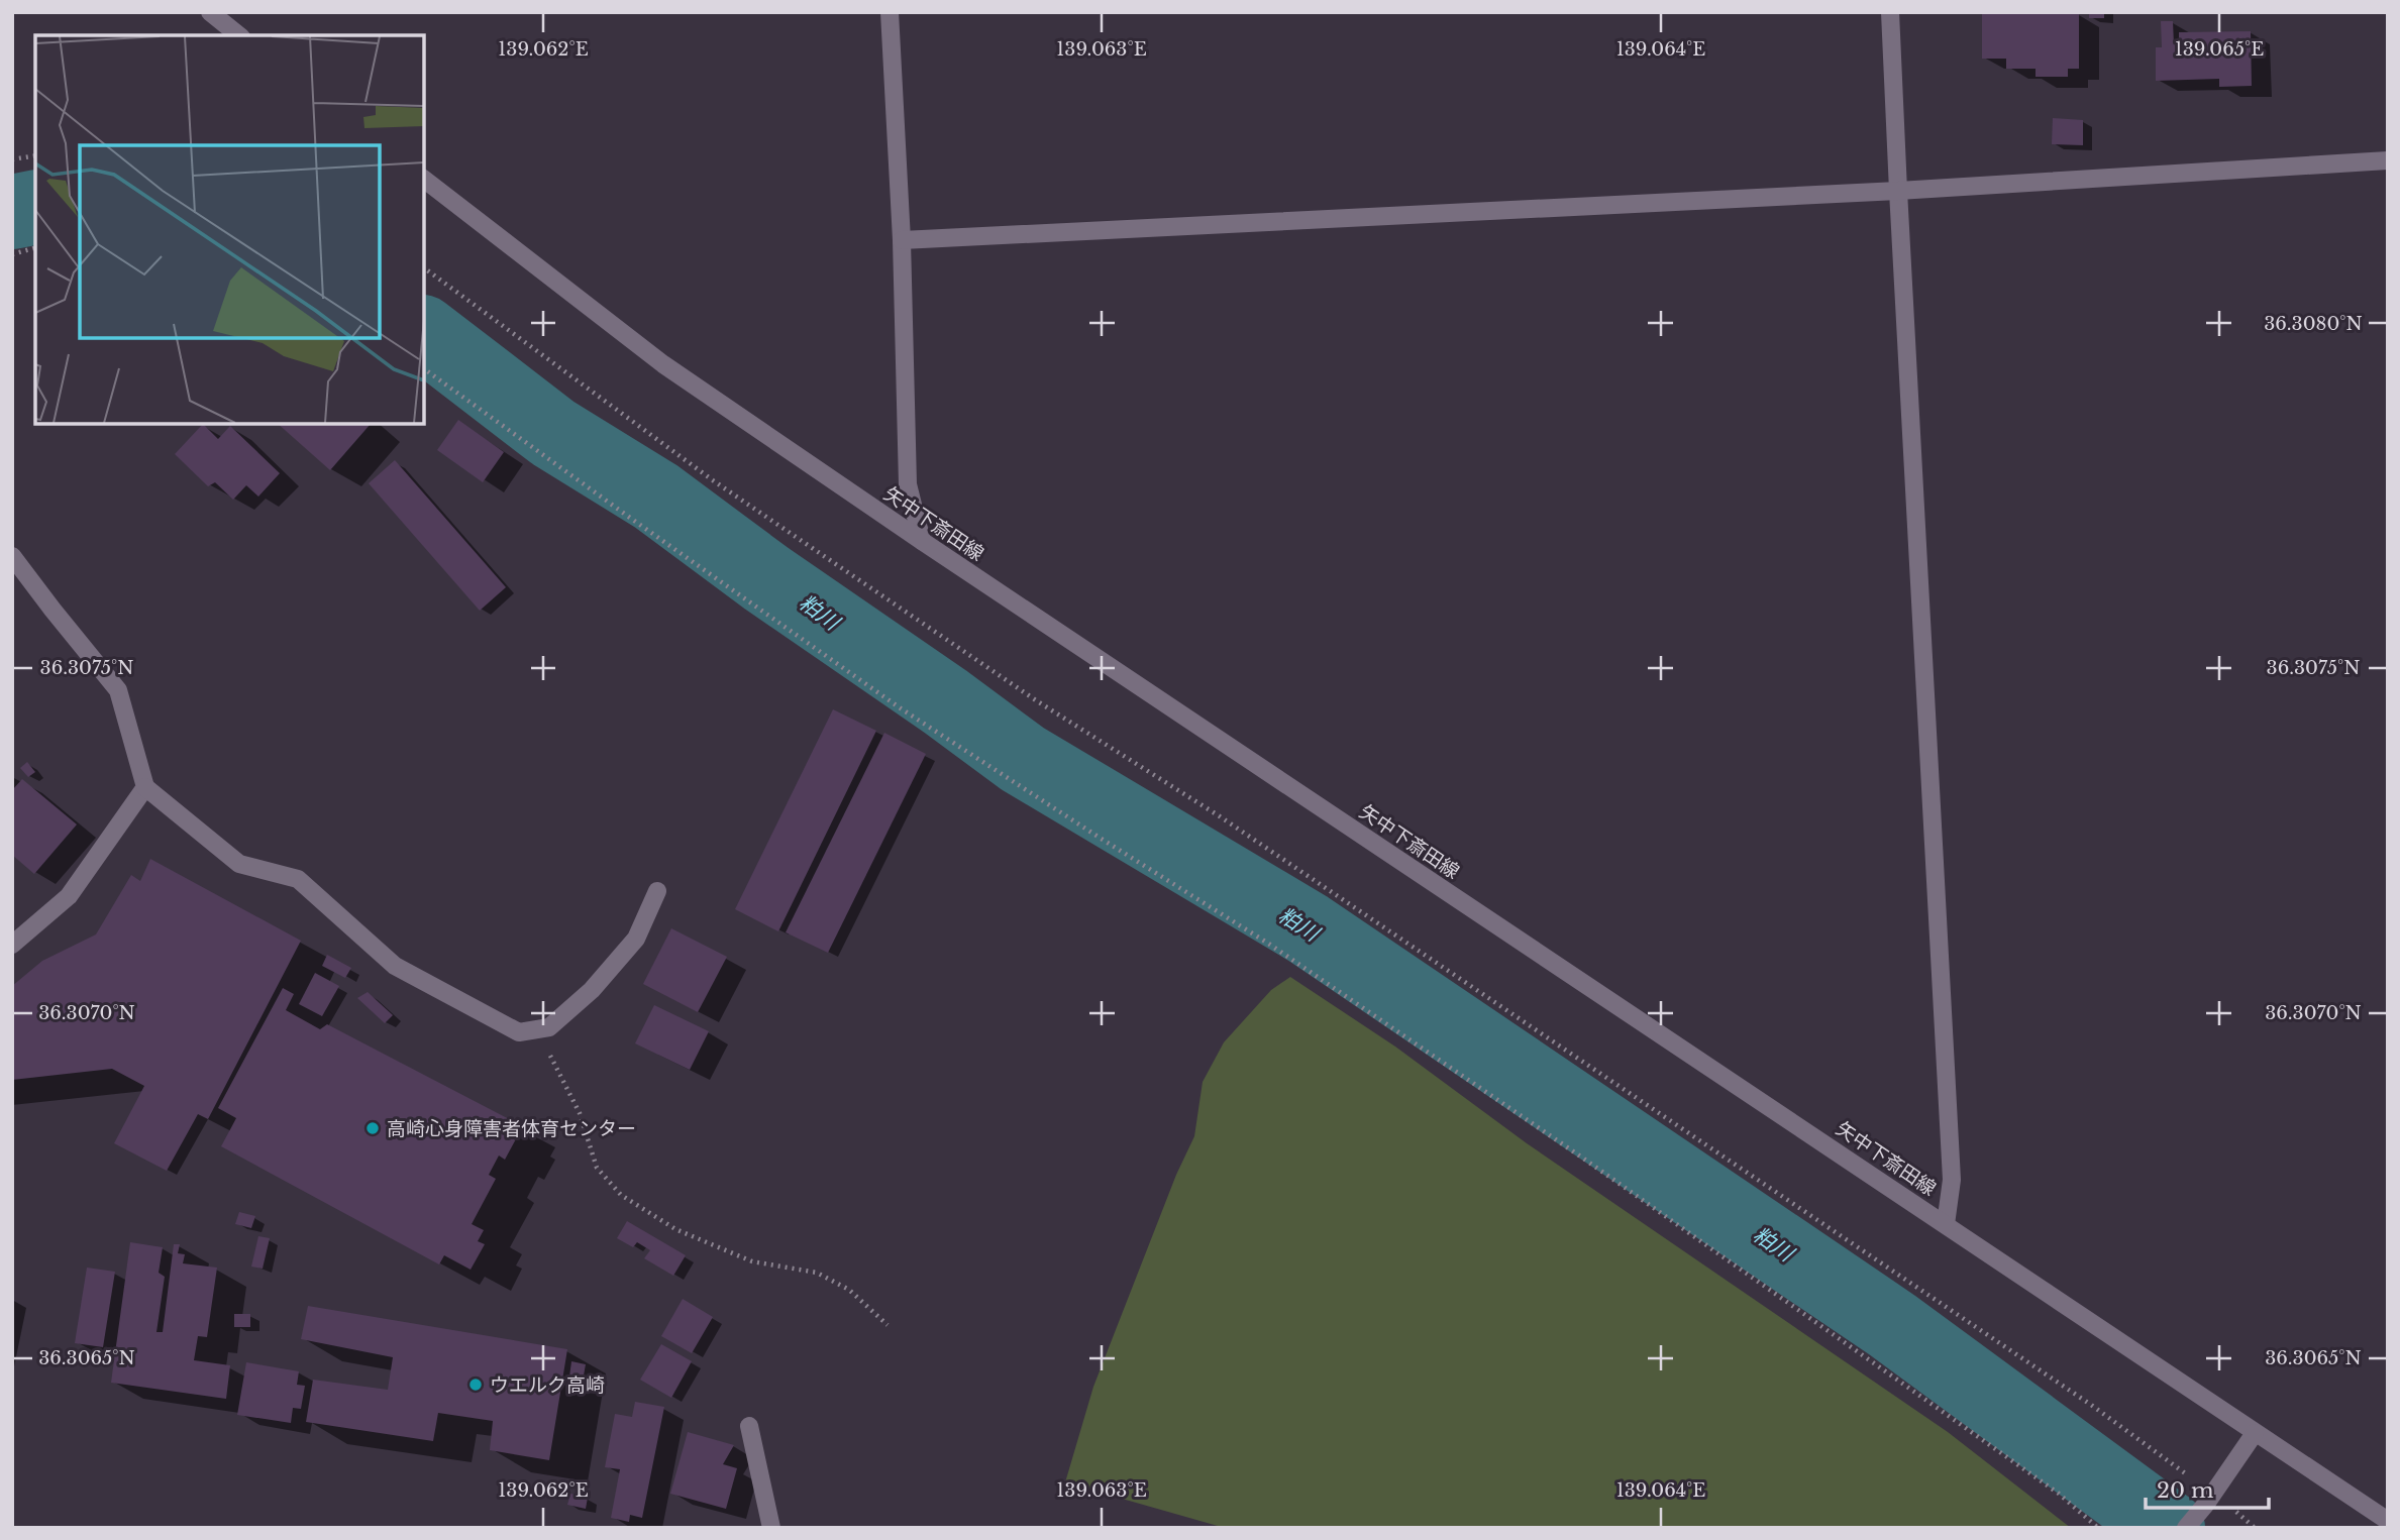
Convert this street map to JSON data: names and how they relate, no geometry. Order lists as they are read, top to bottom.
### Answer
{
  "streets": {
    "street": ["矢中下斎田線"]
  },
  "water": ["粕川"],
  "places": ["高崎心身障害者体育センター", "ウエルク高崎"],
  "scale_bar": "20 m",
  "coordinates": [
    "139.062°E",
    "139.063°E",
    "139.064°E",
    "139.065°E",
    "36.3080°N",
    "36.3075°N",
    "36.3070°N",
    "36.3065°N"
  ]
}
